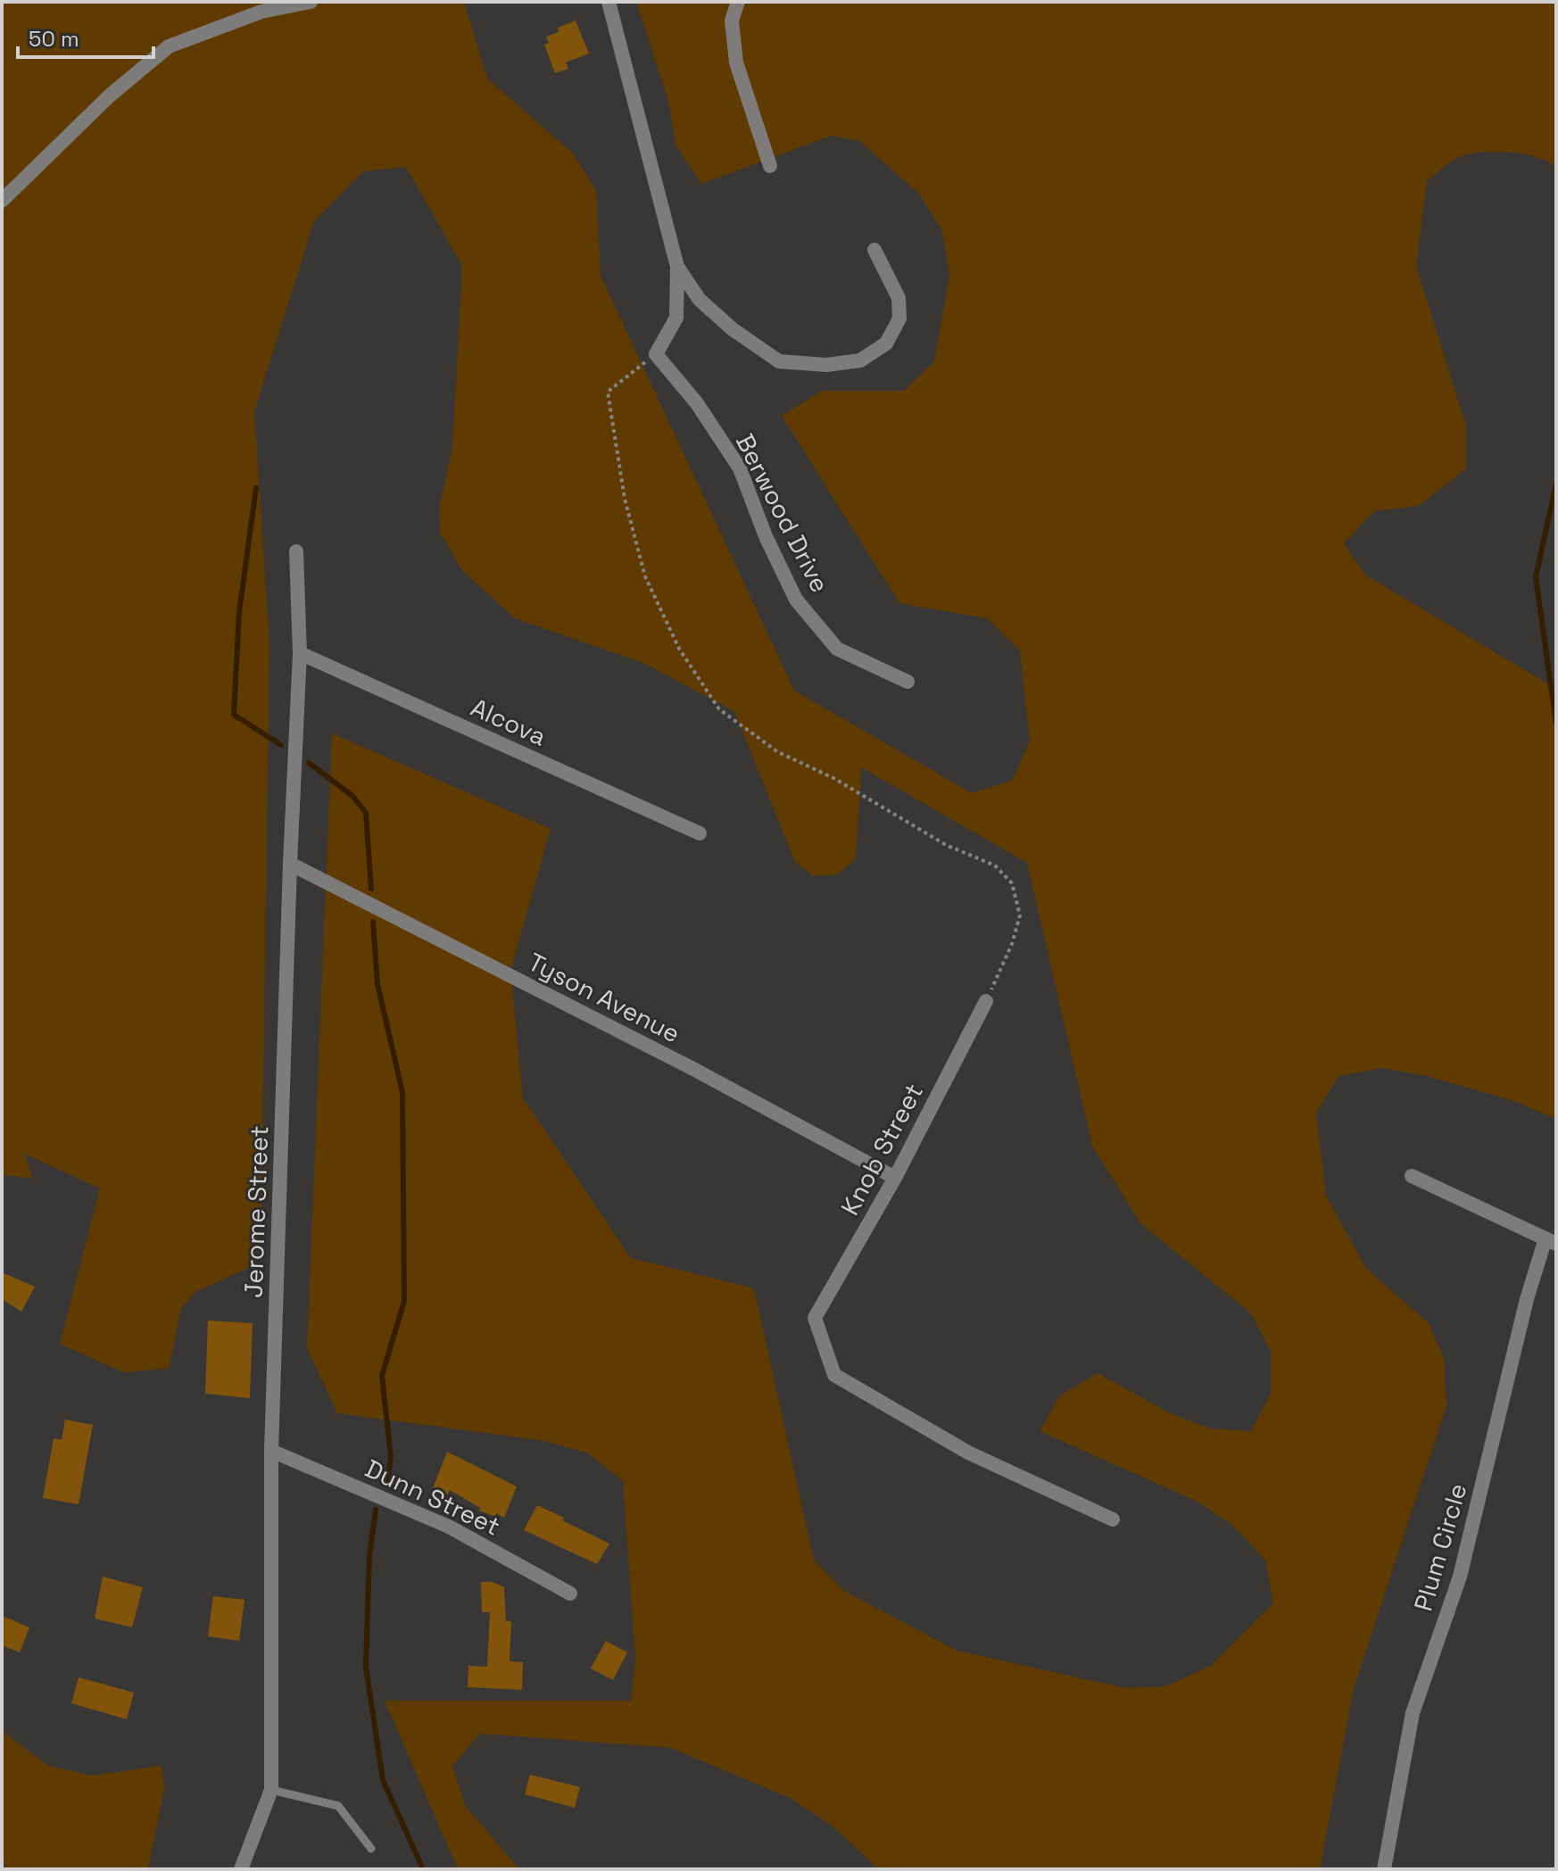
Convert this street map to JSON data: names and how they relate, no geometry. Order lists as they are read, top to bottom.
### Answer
{
  "streets": {
    "street": [
      "Berwood Drive",
      "Alcova",
      "Tyson Avenue",
      "Knob Street",
      "Jerome Street",
      "Dunn Street",
      "Plum Circle"
    ]
  },
  "crossings": [
    ["Alcova", "Jerome Street"],
    ["Tyson Avenue", "Knob Street"],
    ["Tyson Avenue", "Jerome Street"],
    ["Jerome Street", "Dunn Street"]
  ],
  "scale_bar": "50 m"
}
